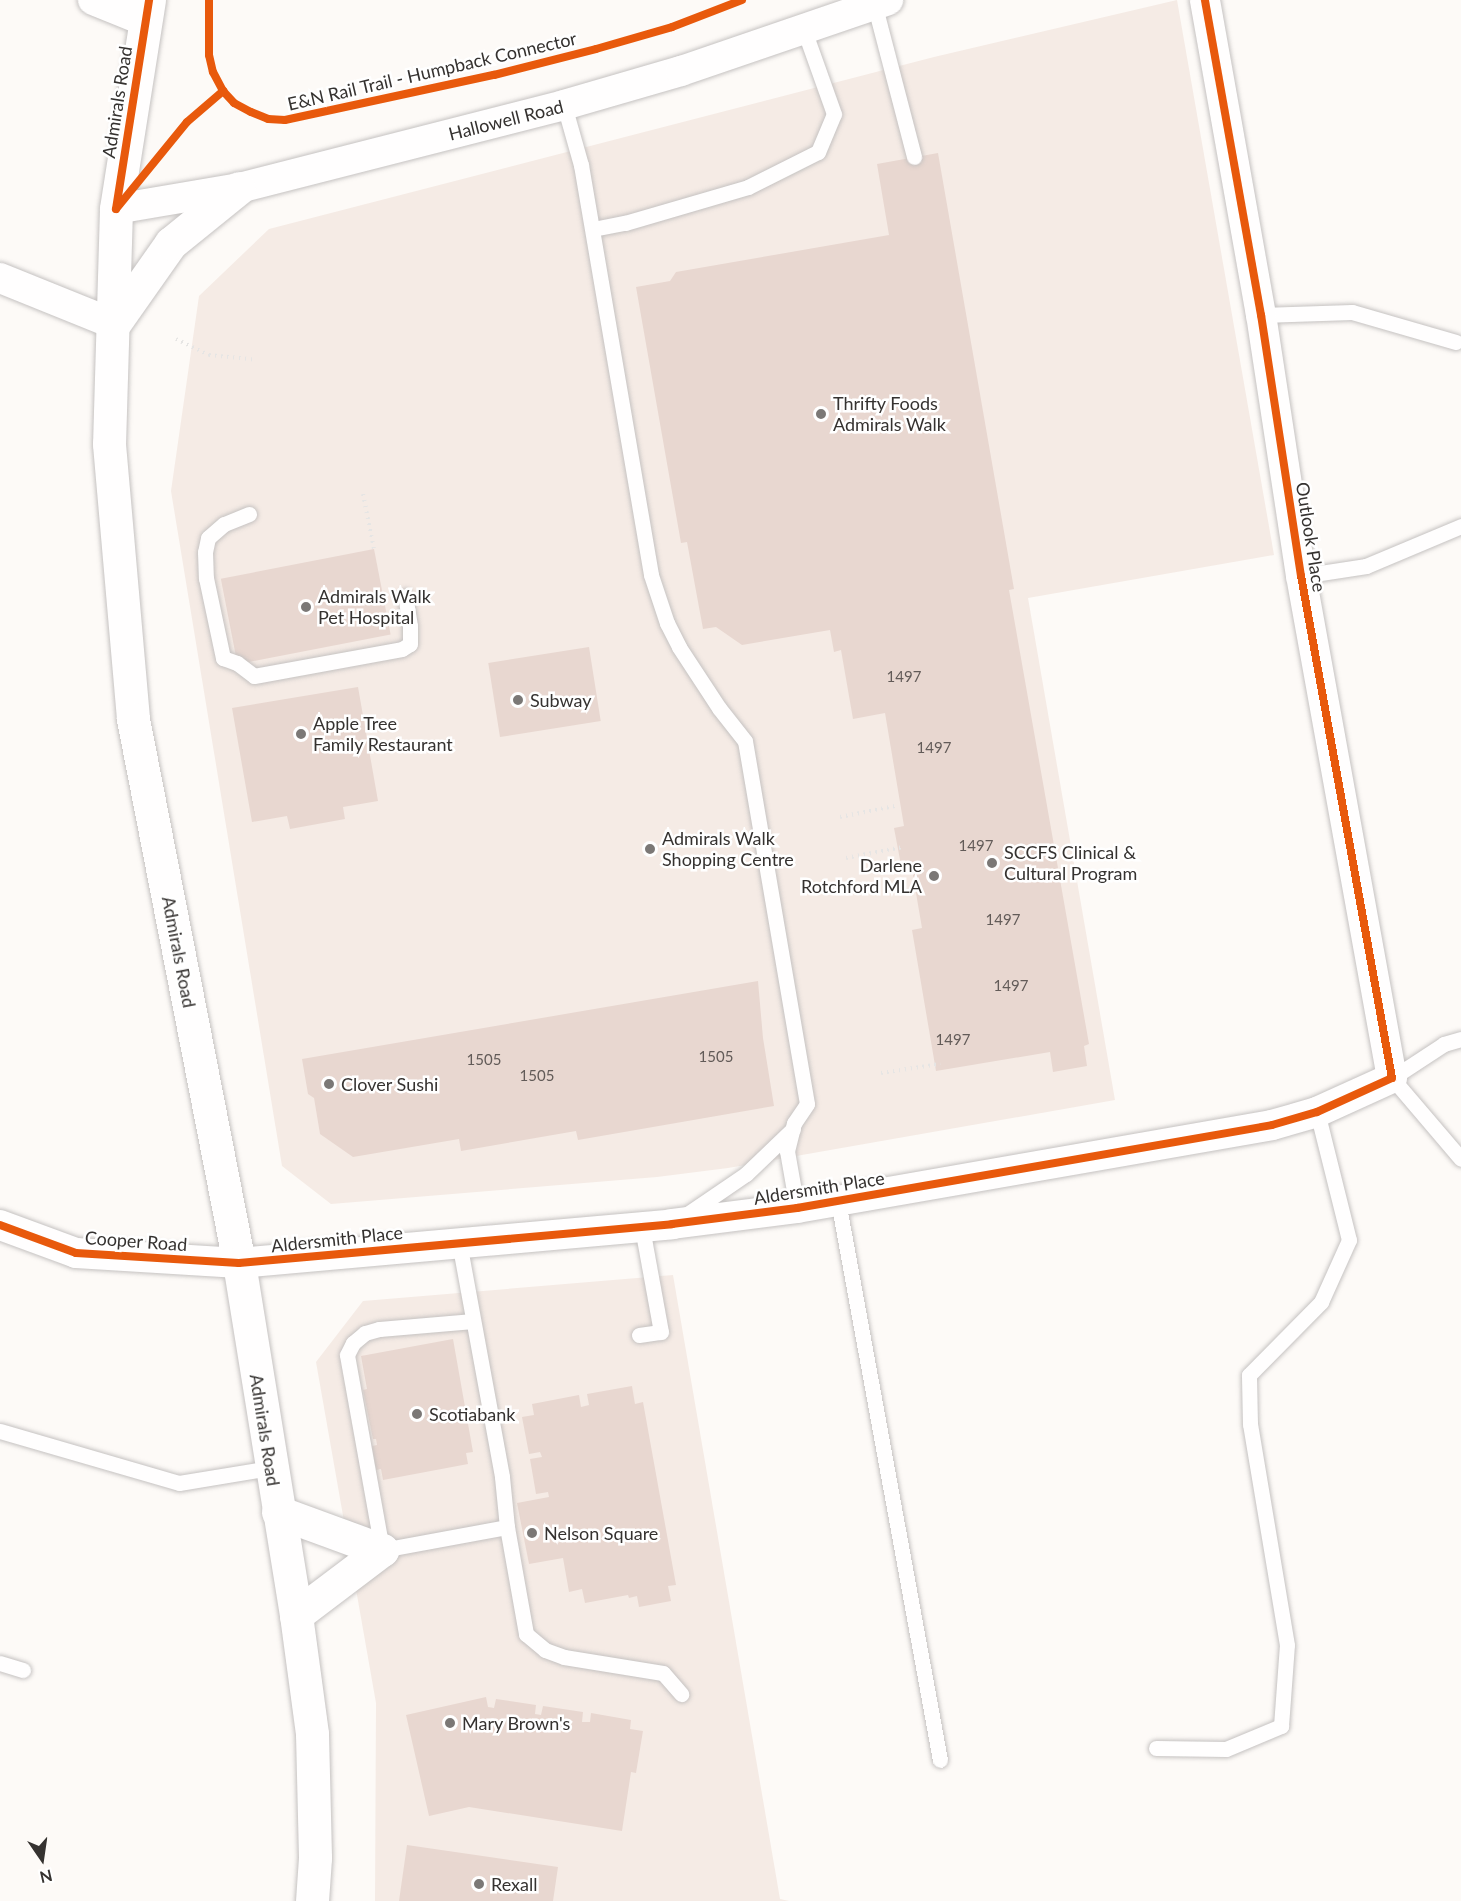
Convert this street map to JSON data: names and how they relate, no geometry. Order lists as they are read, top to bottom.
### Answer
{
  "streets": {
    "main road": ["Admirals Road"],
    "street": [
      "Hallowell Road",
      "Outlook Place",
      "Aldersmith Place",
      "Cooper Road"
    ],
    "cycle path": ["E&N Rail Trail - Humpback Connector"]
  },
  "crossings": [
    ["Admirals Road", "Hallowell Road"],
    ["Admirals Road", "Aldersmith Place"],
    ["Admirals Road", "Cooper Road"],
    ["Outlook Place", "Aldersmith Place"],
    ["Aldersmith Place", "Cooper Road"]
  ],
  "places": [
    "Thrifty Foods Admirals Walk",
    "Admirals Walk Pet Hospital",
    "Subway",
    "Apple Tree Family Restaurant",
    "Admirals Walk Shopping Centre",
    "SCCFS Clinical & Cultural Program",
    "Darlene Rotchford MLA",
    "Clover Sushi",
    "Scotiabank",
    "Nelson Square",
    "Mary Brown's",
    "Rexall"
  ],
  "house_numbers": [
    "1497",
    "1497",
    "1497",
    "1497",
    "1497",
    "1497",
    "1505",
    "1505",
    "1505"
  ],
  "north": "bottom"
}
